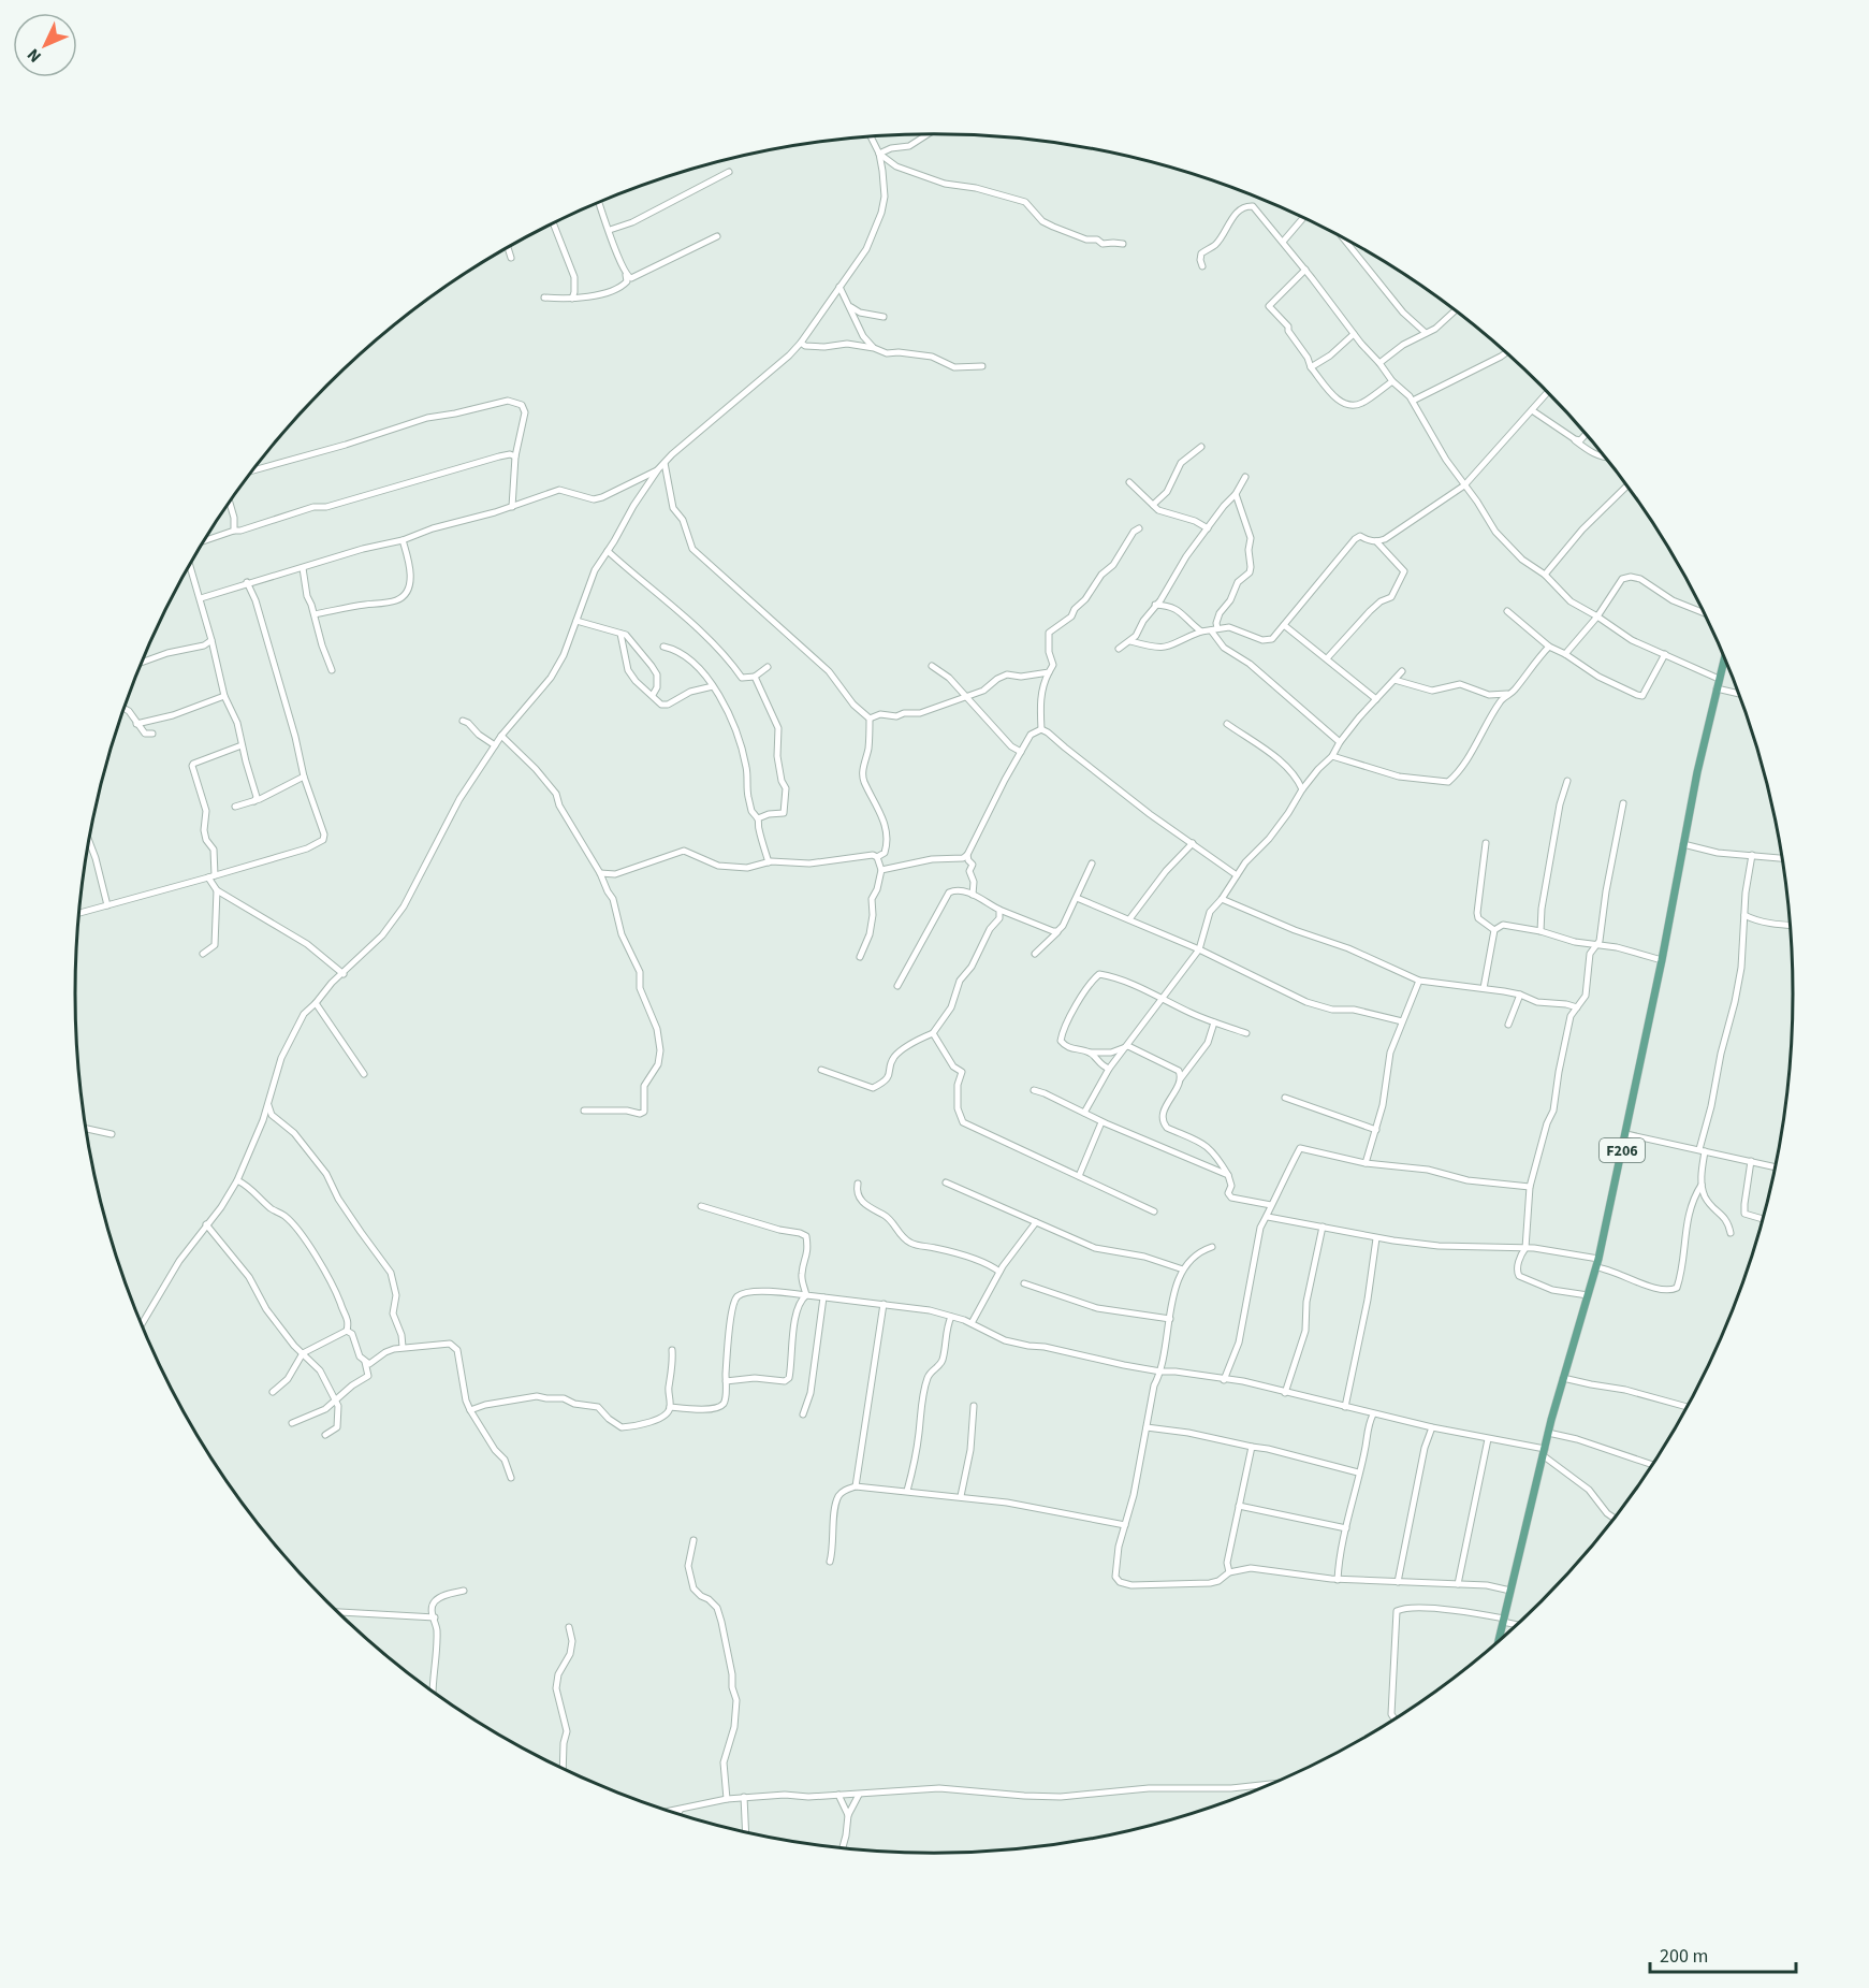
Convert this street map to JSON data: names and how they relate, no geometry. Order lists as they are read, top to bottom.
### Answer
{
  "streets": {
    "main road": ["F206"]
  },
  "scale_bar": "200 m",
  "north": "bottom left"
}
